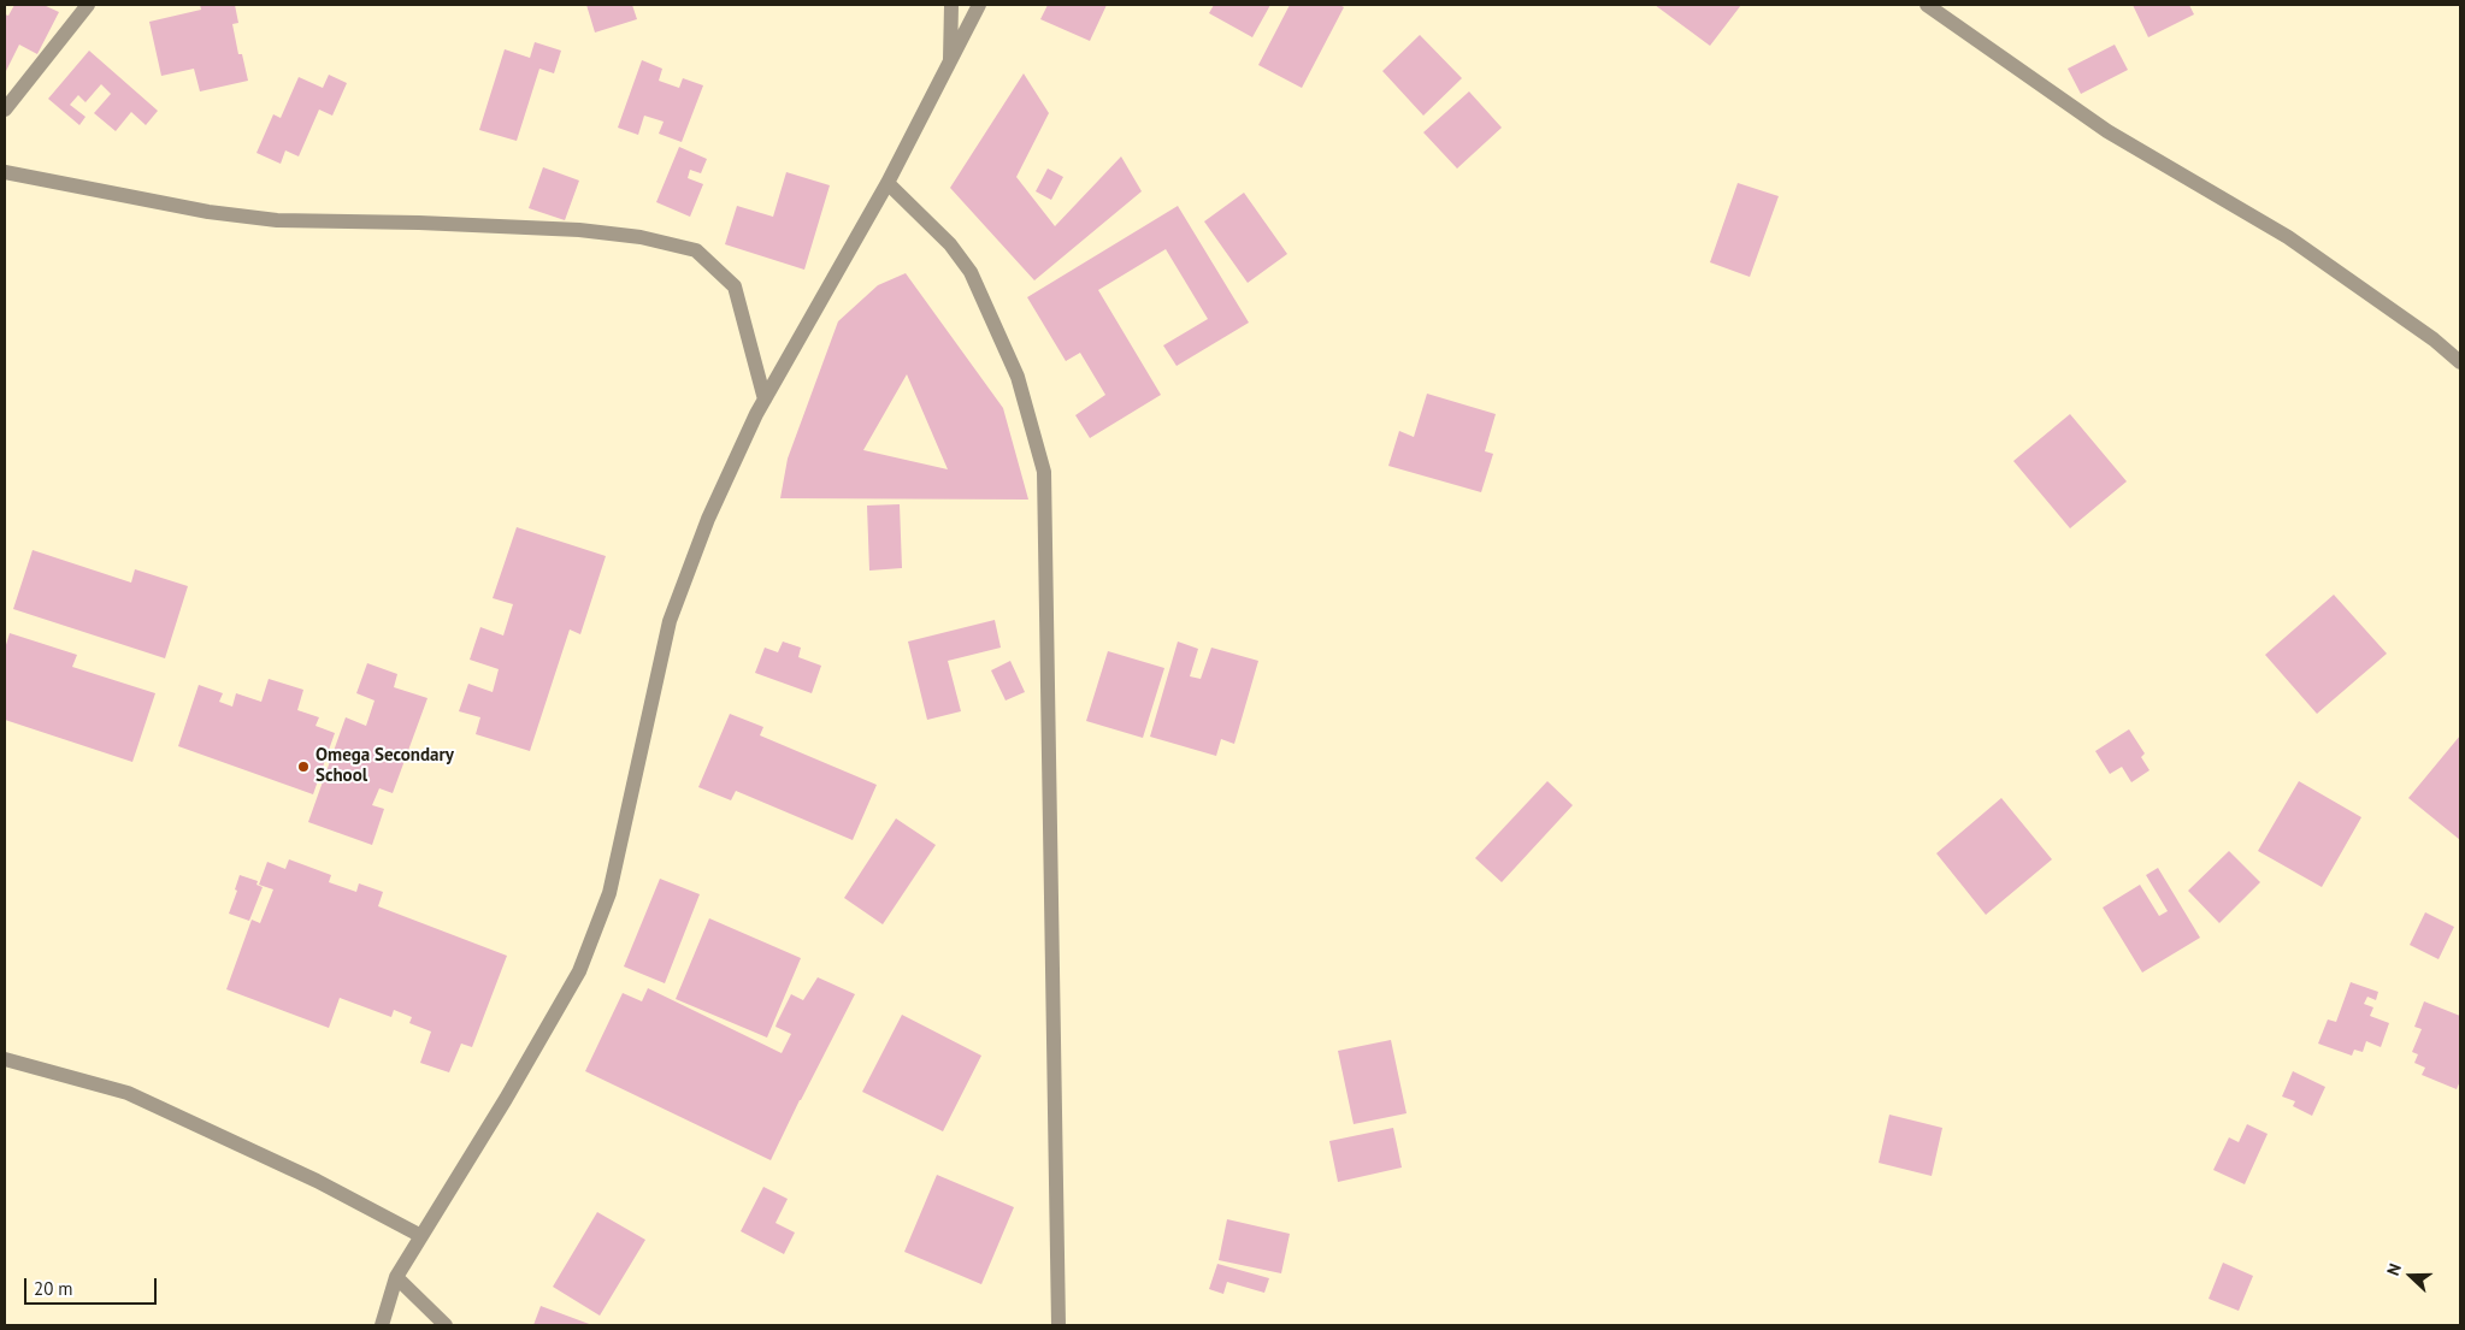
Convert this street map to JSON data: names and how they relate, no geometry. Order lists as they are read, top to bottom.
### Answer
{
  "places": ["Omega Secondary School"],
  "scale_bar": "20 m",
  "north": "left"
}
